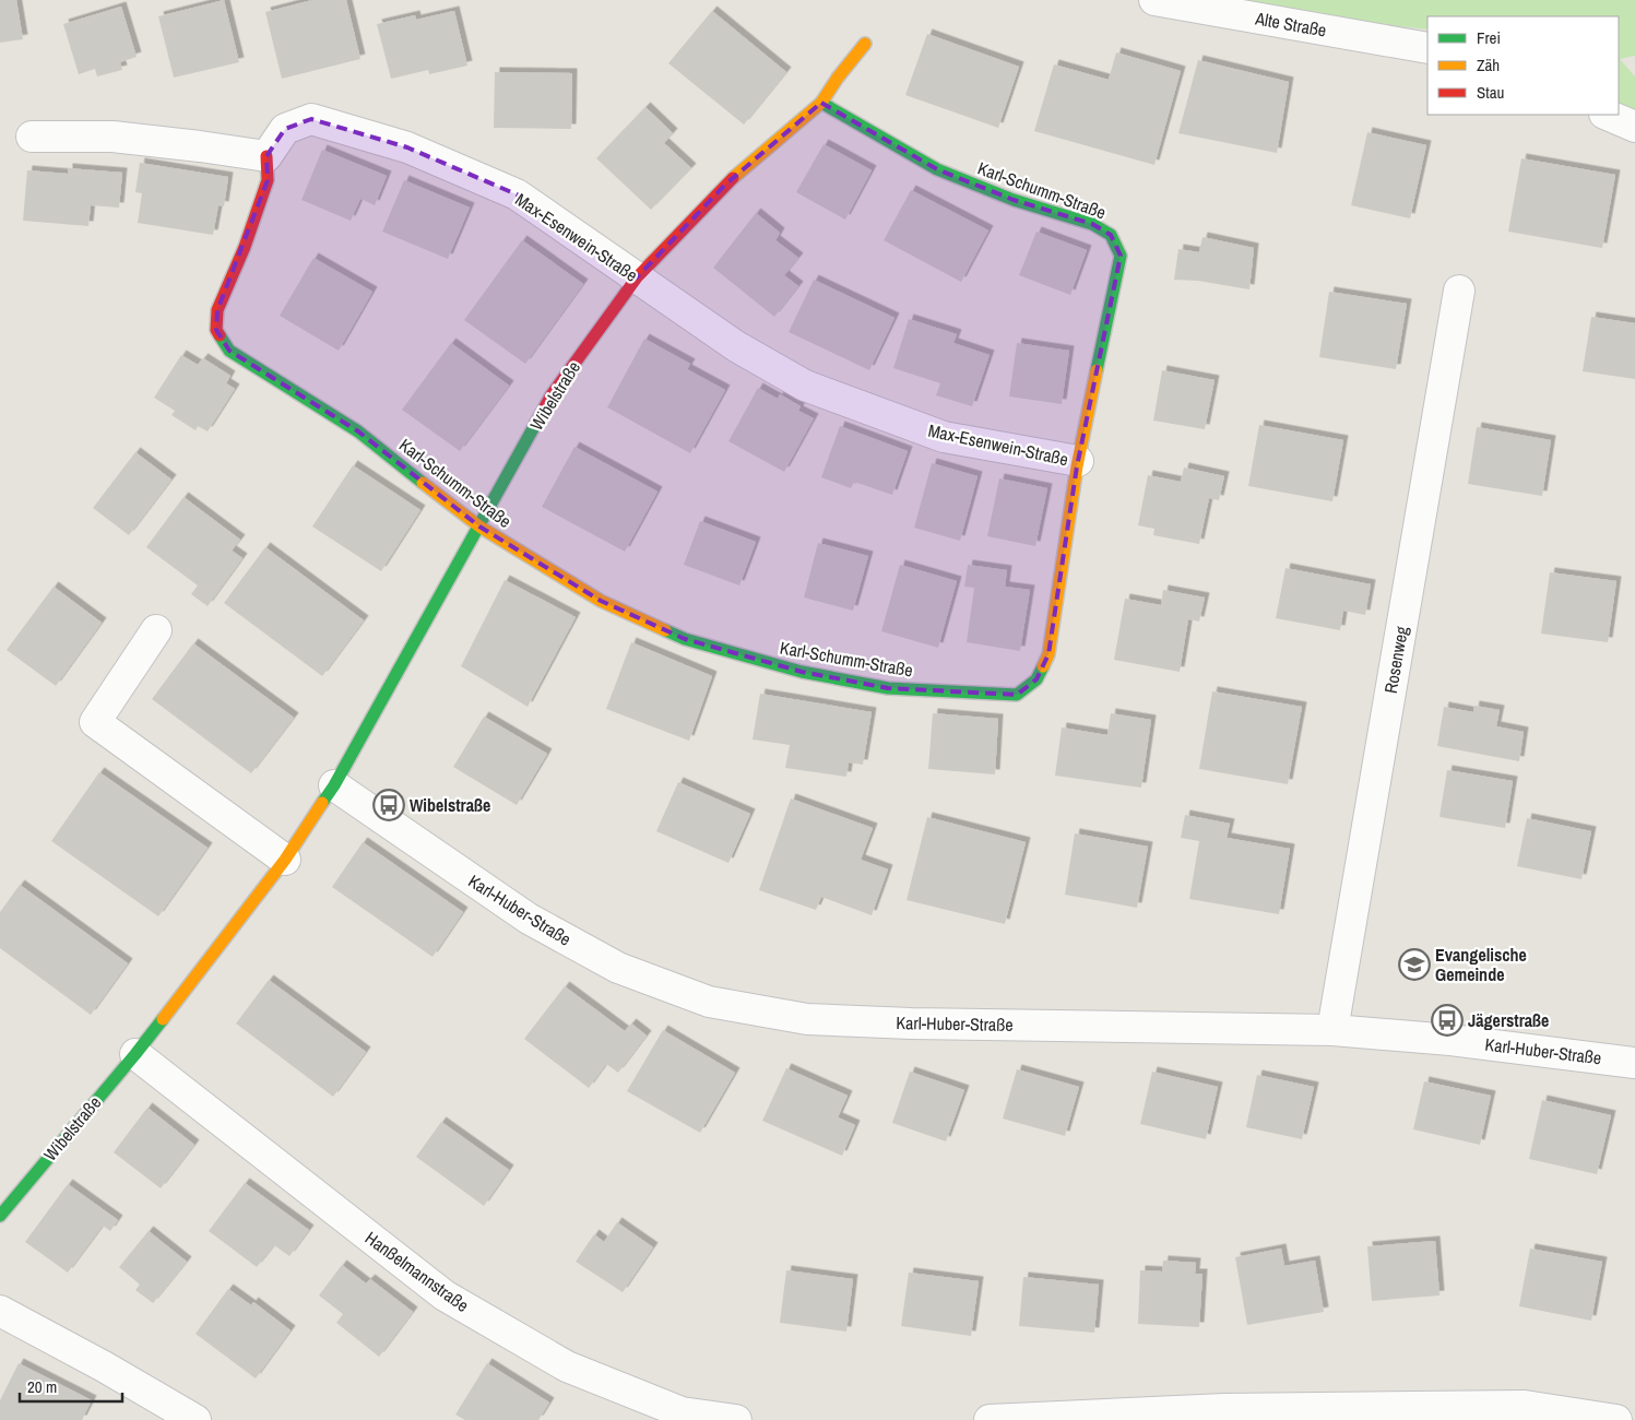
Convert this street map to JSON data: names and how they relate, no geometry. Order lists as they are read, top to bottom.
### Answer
{
  "streets": {
    "street": [
      "Alte Straße",
      "Karl-Schumm-Straße",
      "Max-Esenwein-Straße",
      "Wibelstraße",
      "Rosenweg",
      "Karl-Huber-Straße",
      "Hanßelmannstraße"
    ]
  },
  "crossings": [
    ["Karl-Schumm-Straße", "Max-Esenwein-Straße"],
    ["Karl-Schumm-Straße", "Wibelstraße"],
    ["Max-Esenwein-Straße", "Wibelstraße"],
    ["Wibelstraße", "Karl-Huber-Straße"],
    ["Wibelstraße", "Hanßelmannstraße"],
    ["Rosenweg", "Karl-Huber-Straße"]
  ],
  "places": {
    "bus stop": ["Wibelstraße", "Jägerstraße"],
    "school or university": ["Evangelische Gemeinde"]
  },
  "legend": ["Frei", "Zäh", "Stau"],
  "scale_bar": "20 m"
}
